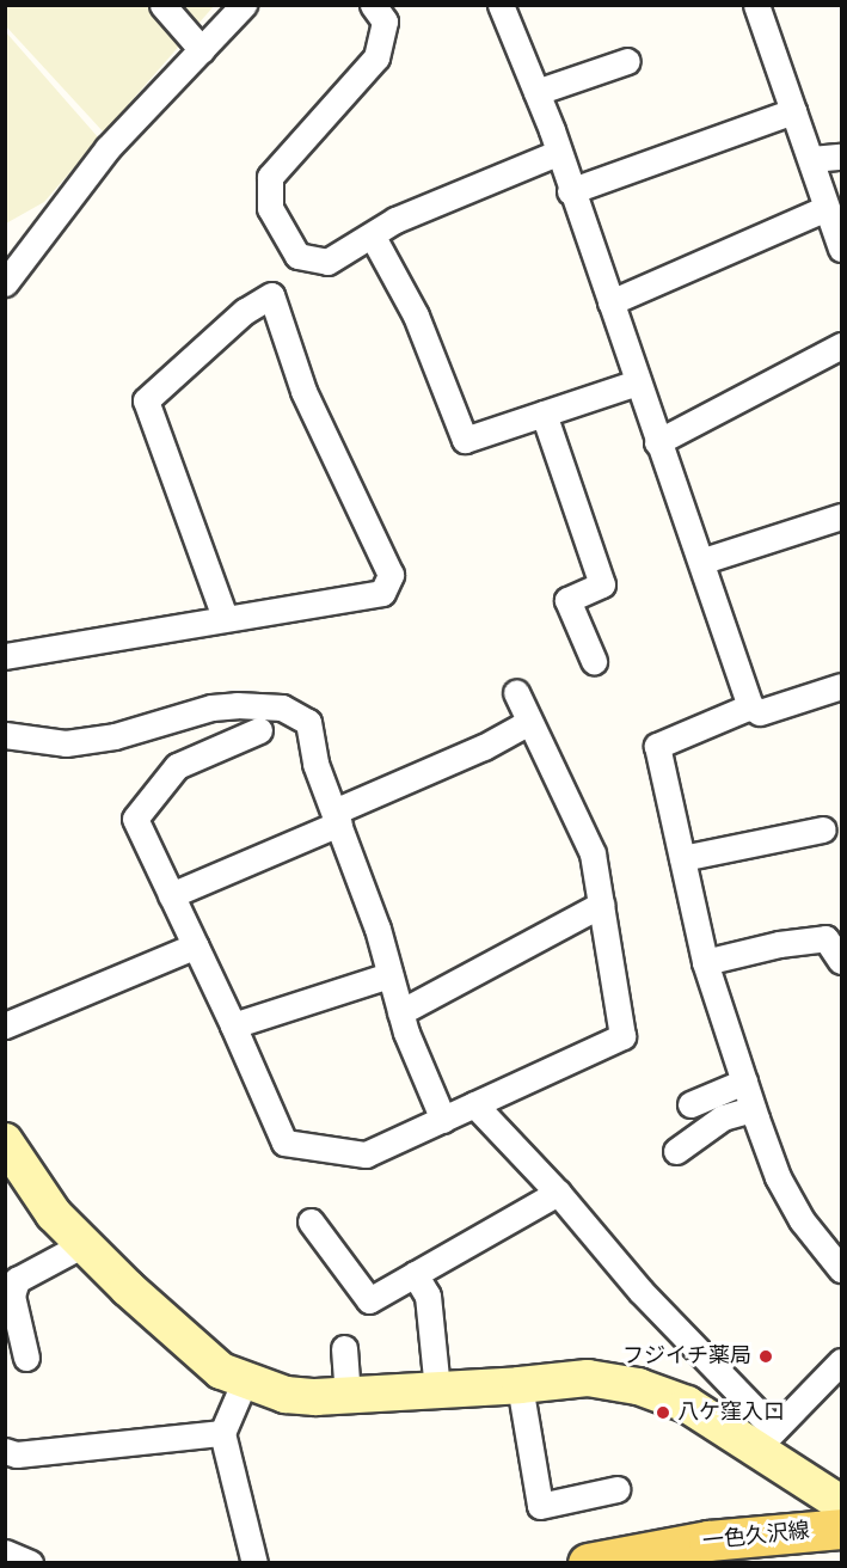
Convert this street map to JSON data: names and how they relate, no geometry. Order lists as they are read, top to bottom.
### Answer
{
  "streets": {
    "main road": ["一色久沢線"]
  },
  "places": ["フジイチ薬局", "八ケ窪入口"]
}
